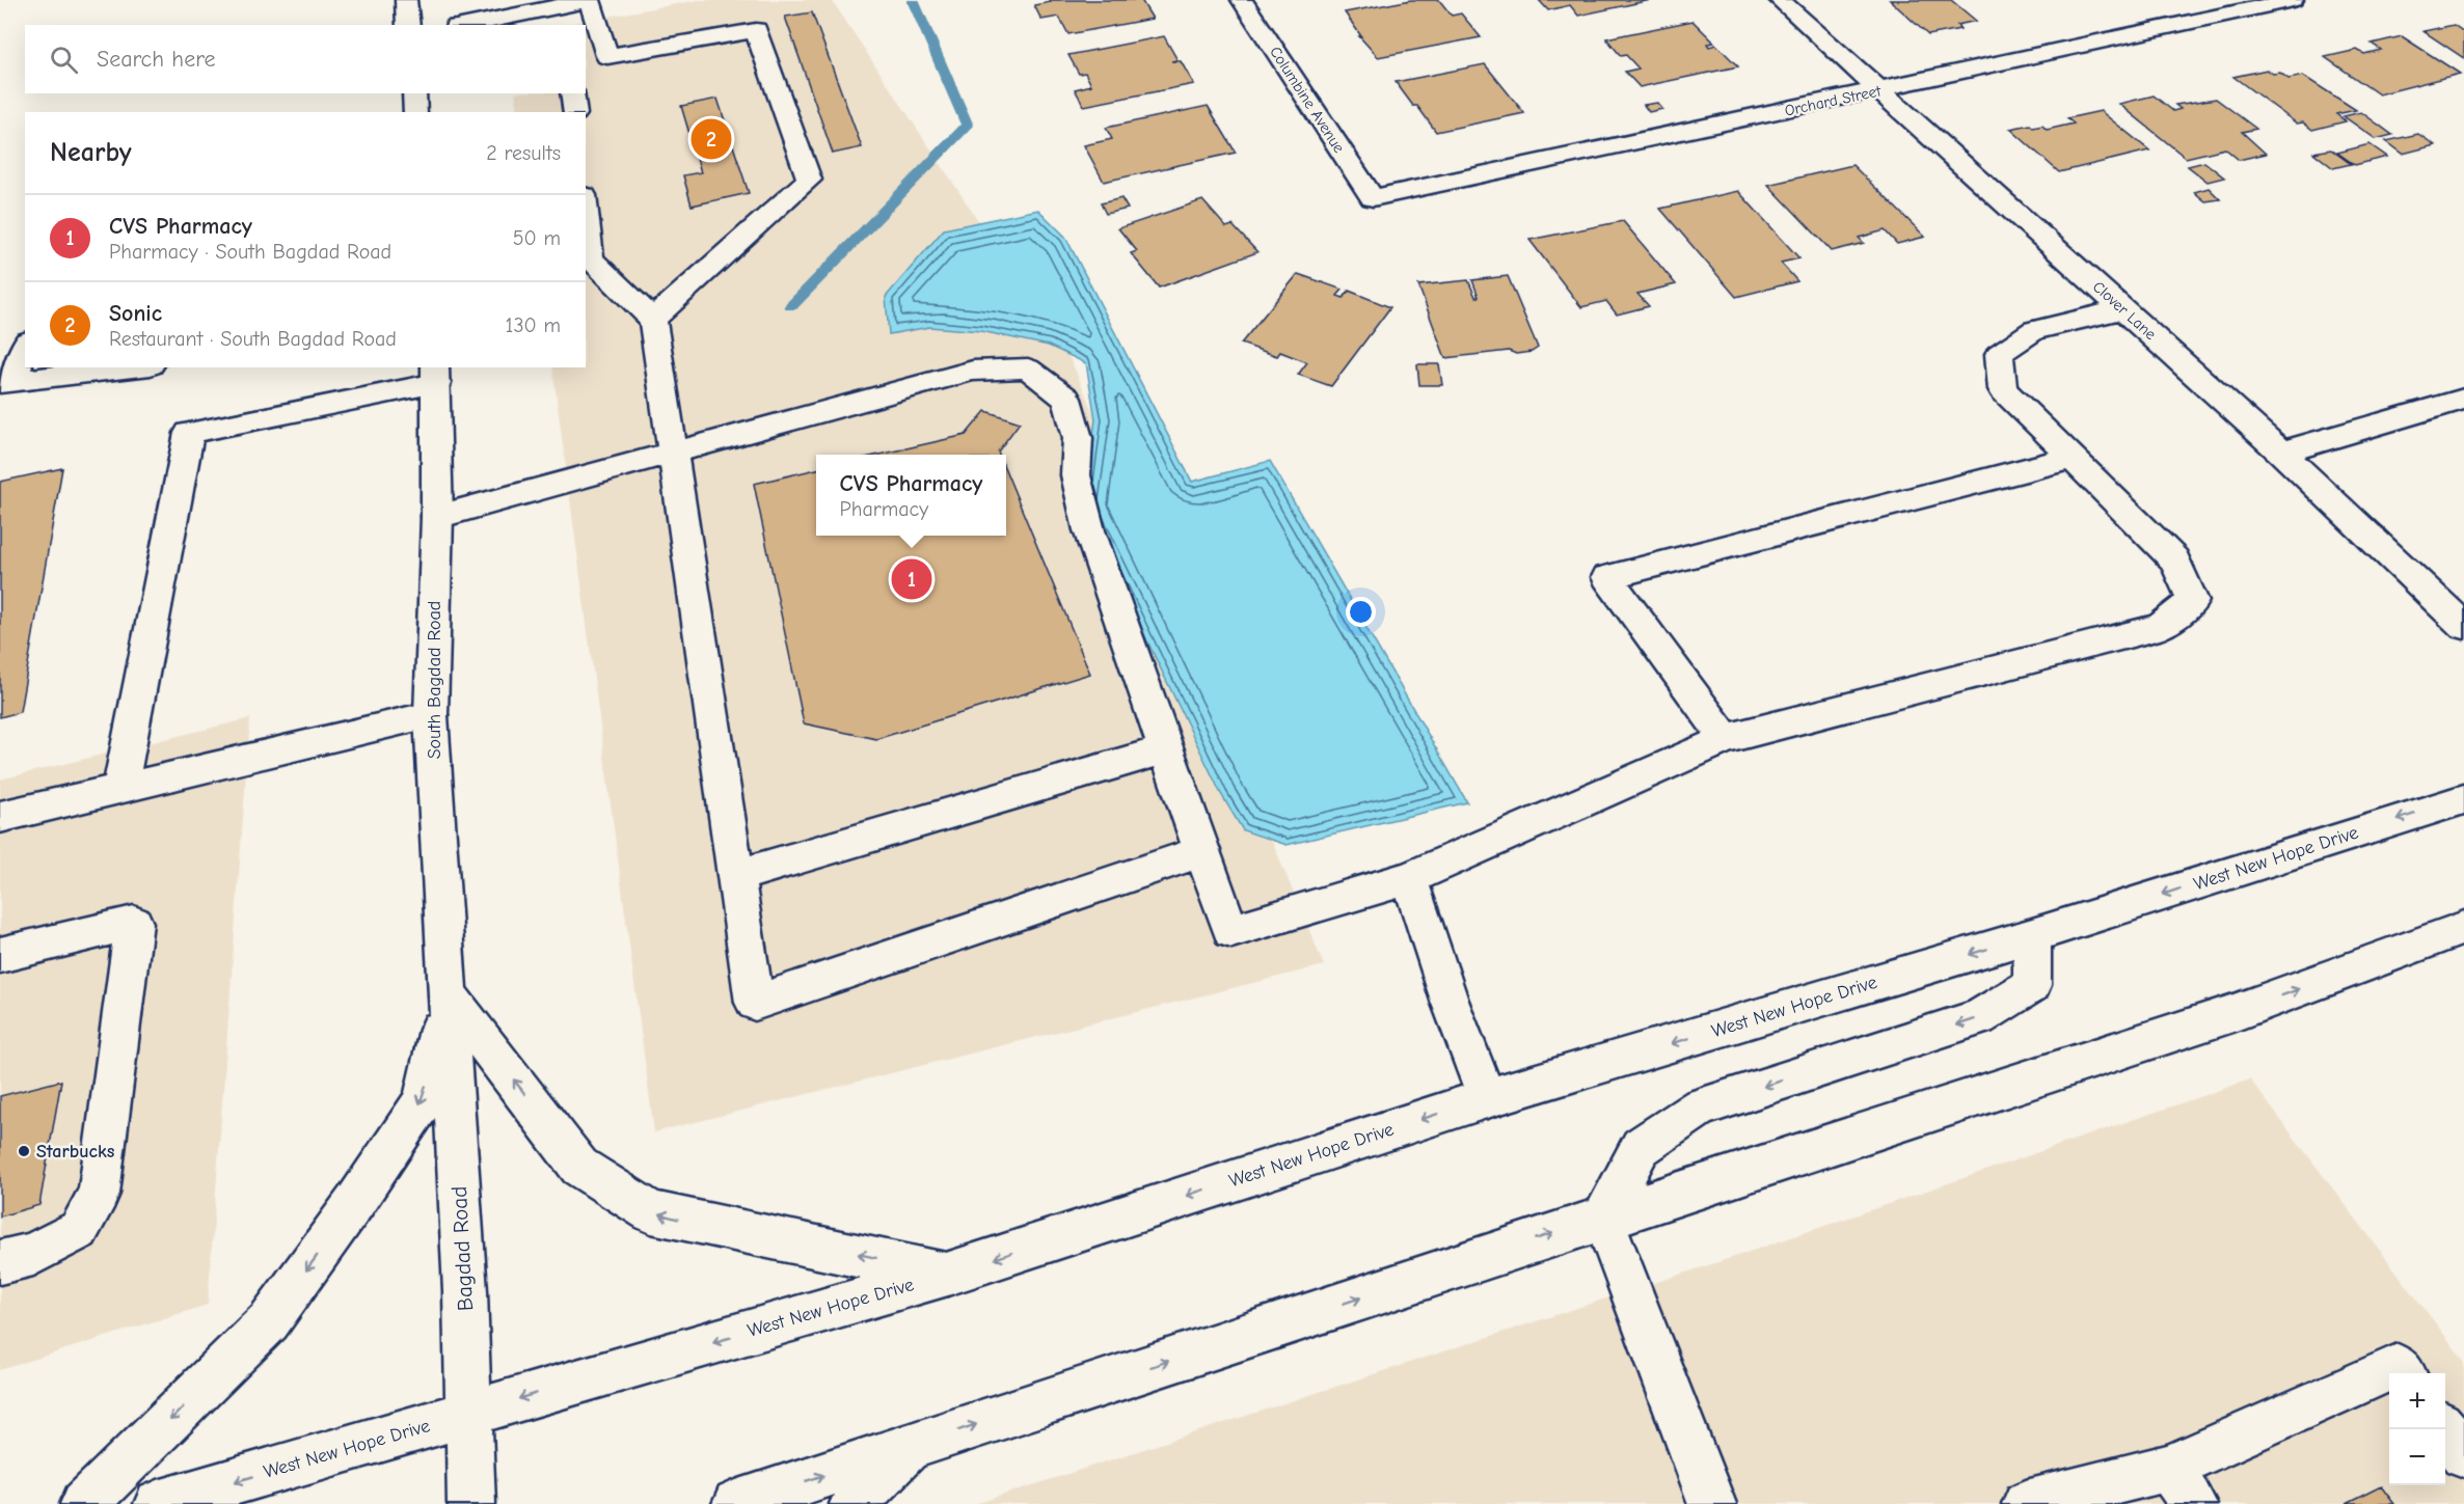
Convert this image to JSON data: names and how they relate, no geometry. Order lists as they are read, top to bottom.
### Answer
{
  "streets": {
    "main road": [
      "Columbine Avenue",
      "Orchard Street",
      "Clover Lane",
      "South Bagdad Road",
      "West New Hope Drive",
      "Bagdad Road"
    ]
  },
  "crossings": [
    ["Columbine Avenue", "Orchard Street"],
    ["Orchard Street", "Clover Lane"],
    ["South Bagdad Road", "Bagdad Road"],
    ["West New Hope Drive", "Bagdad Road"]
  ],
  "places": ["Starbucks"],
  "page": {
    "search": "Search here",
    "heading": ["Nearby", "2 results"],
    "pins": ["2", "1"],
    "list": [
      {
        "mark": "1",
        "name": "CVS Pharmacy",
        "note": "Pharmacy · South Bagdad Road",
        "value": "50 m"
      },
      {
        "mark": "2",
        "name": "Sonic",
        "note": "Restaurant · South Bagdad Road",
        "value": "130 m"
      }
    ],
    "popup": ["CVS Pharmacy", "Pharmacy"],
    "map_buttons": ["+", "−"]
  }
}
